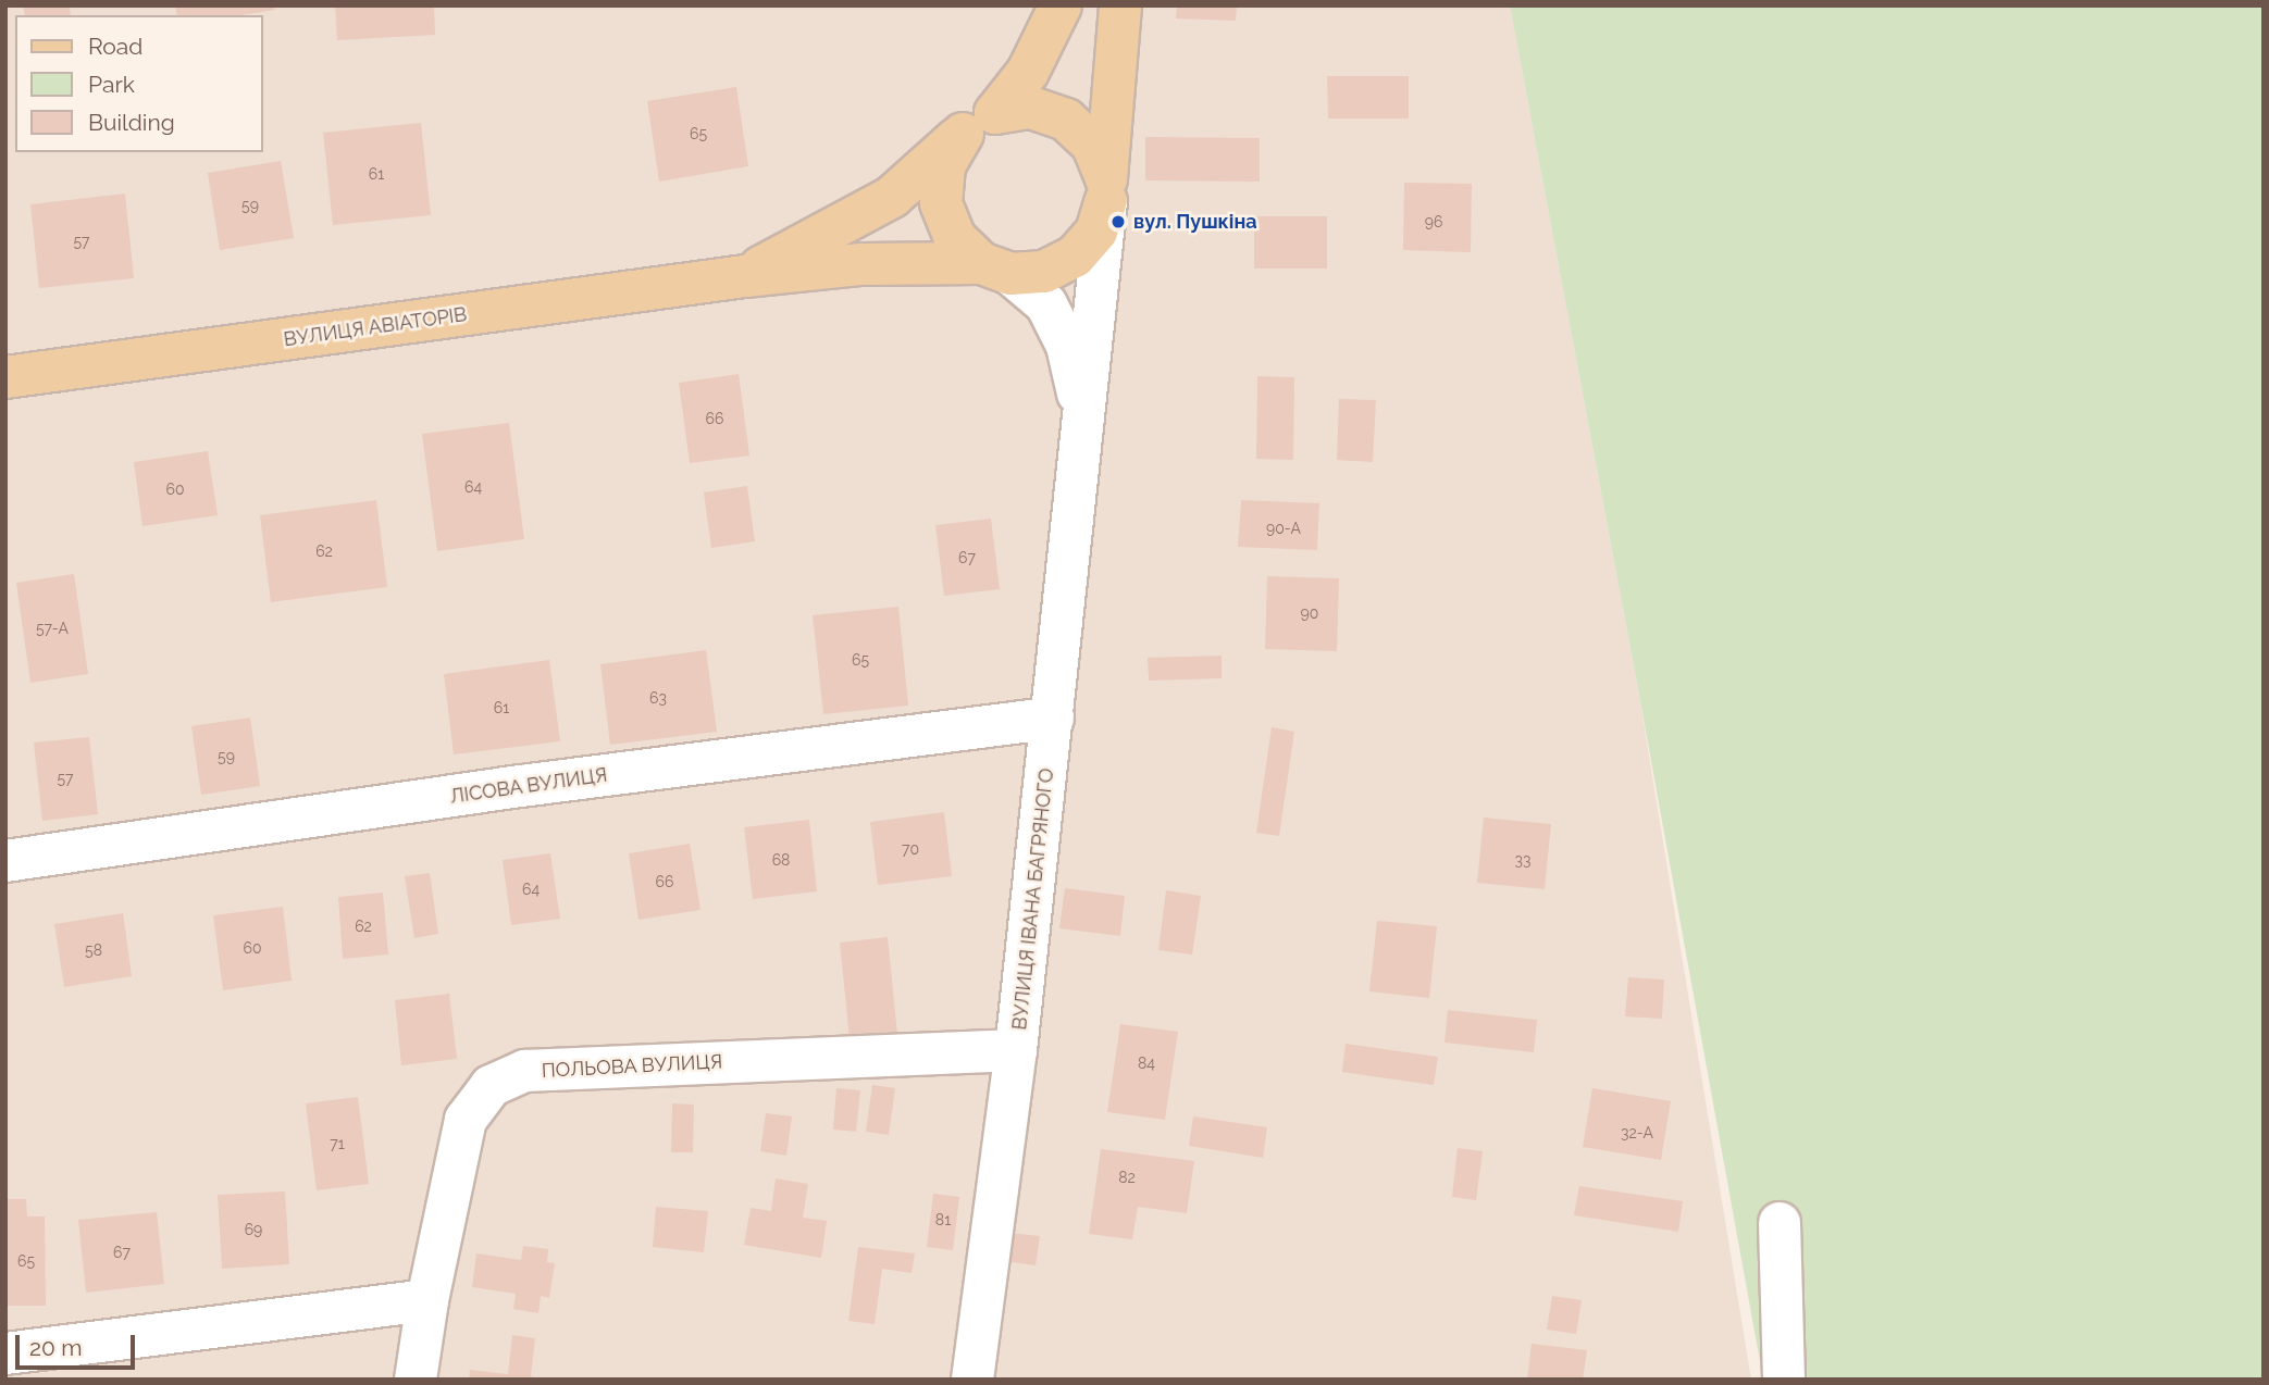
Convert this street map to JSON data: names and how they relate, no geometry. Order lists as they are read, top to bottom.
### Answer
{
  "streets": {
    "main road": ["ВУЛИЦЯ АВІАТОРІВ", "ВУЛИЦЯ ІВАНА БАГРЯНОГО"],
    "street": ["ЛІСОВА ВУЛИЦЯ", "ПОЛЬОВА ВУЛИЦЯ"]
  },
  "crossings": [
    ["ВУЛИЦЯ АВІАТОРІВ", "ВУЛИЦЯ ІВАНА БАГРЯНОГО"],
    ["ЛІСОВА ВУЛИЦЯ", "ВУЛИЦЯ ІВАНА БАГРЯНОГО"],
    ["ВУЛИЦЯ ІВАНА БАГРЯНОГО", "ПОЛЬОВА ВУЛИЦЯ"]
  ],
  "places": ["вул. Пушкіна"],
  "house_numbers": [
    "65",
    "61",
    "59",
    "96",
    "57",
    "66",
    "64",
    "60",
    "90-А",
    "62",
    "67",
    "90",
    "57-А",
    "65",
    "63",
    "61",
    "59",
    "57",
    "70",
    "68",
    "33",
    "66",
    "64",
    "62",
    "60",
    "58",
    "84",
    "32-А",
    "71",
    "82",
    "81",
    "69",
    "67",
    "65"
  ],
  "legend": ["Road", "Park", "Building"],
  "scale_bar": "20 m"
}
